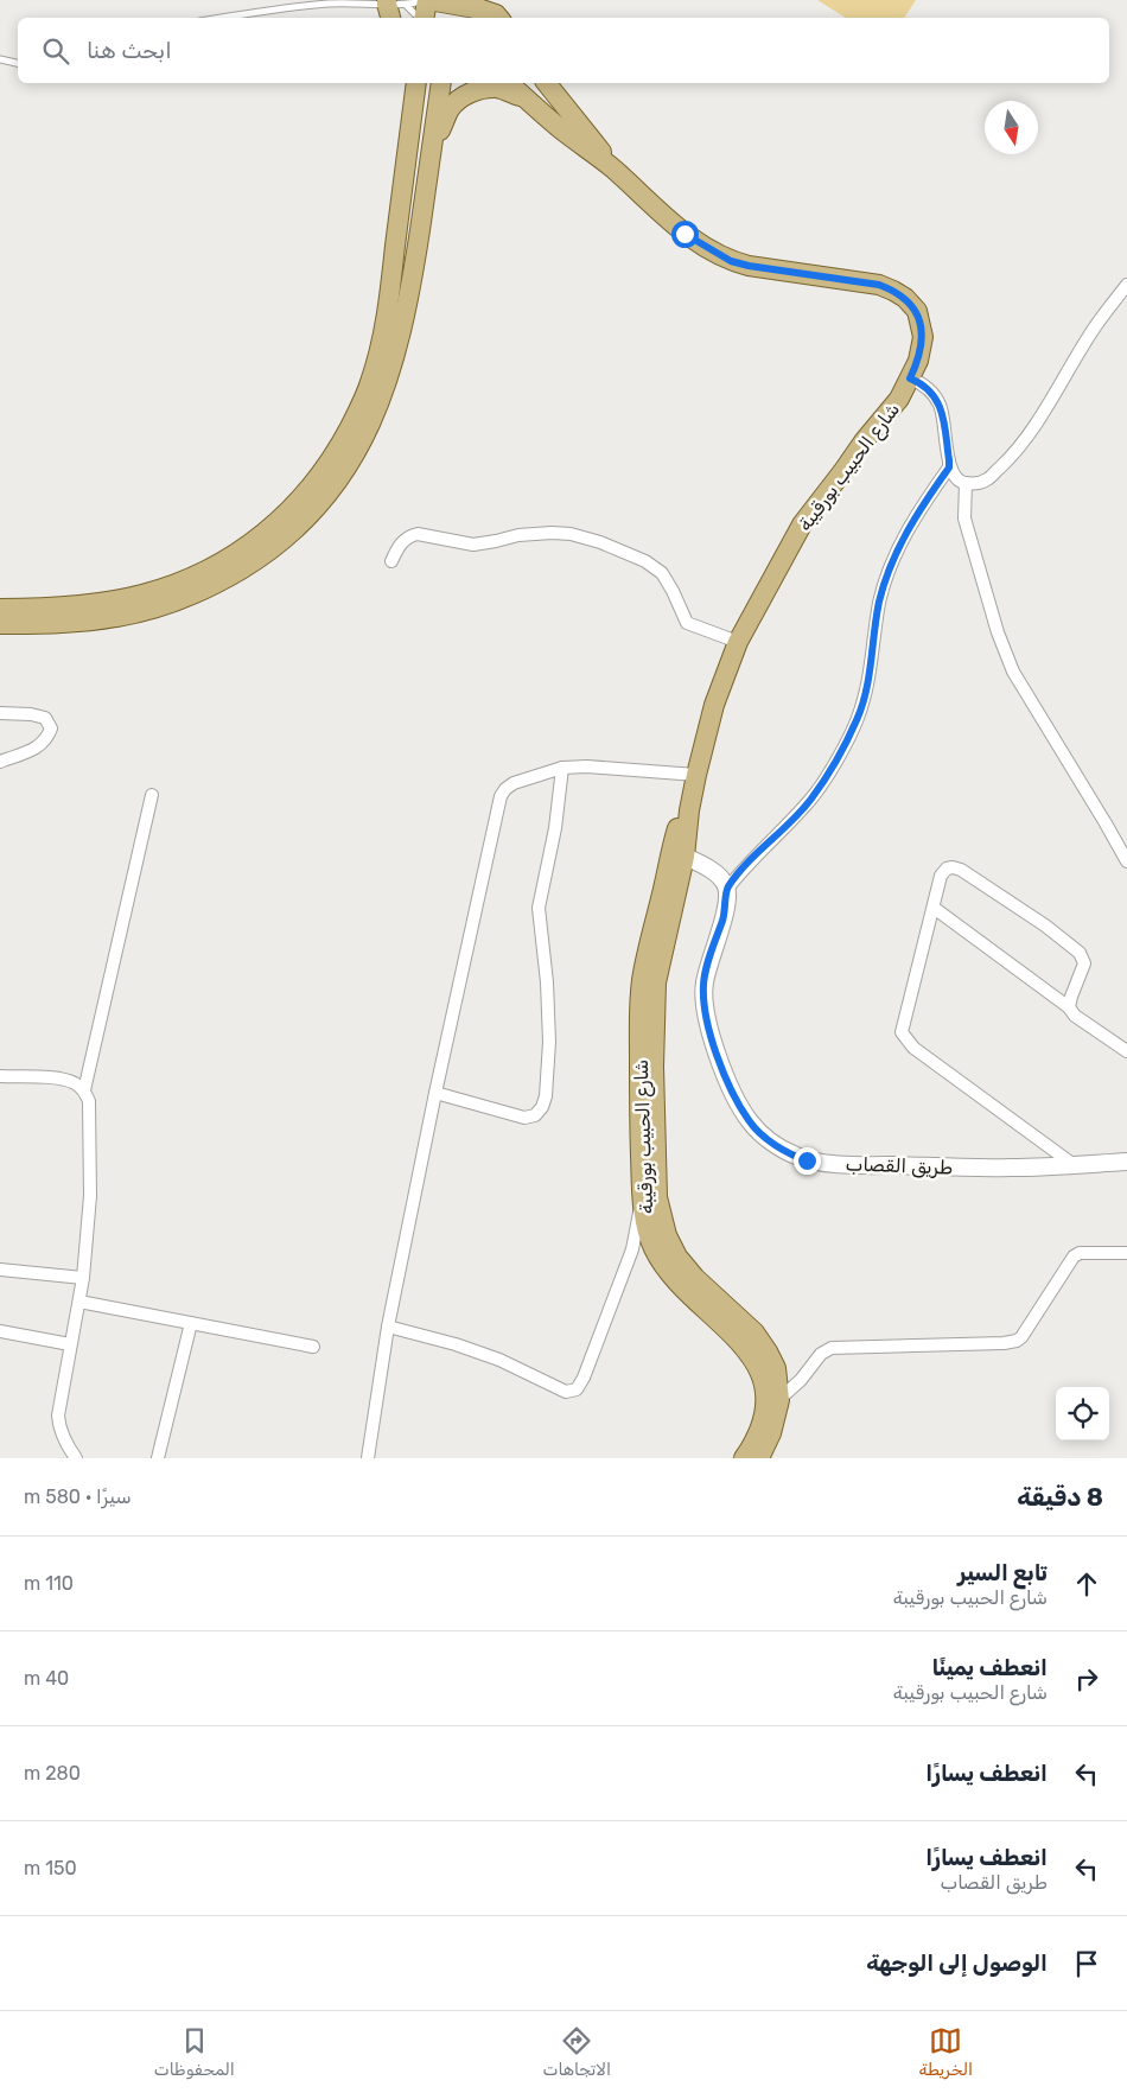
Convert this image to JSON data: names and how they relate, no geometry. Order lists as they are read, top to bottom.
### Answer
{
  "streets": {
    "main road": ["شارع الحبيب بورقيبة", "طريق القصاب"]
  },
  "north": "bottom",
  "page": {
    "search": "ابحث هنا",
    "heading": ["8 دقيقة", "سيرًا · 580 m"],
    "list": [
      ["تابع السير", "شارع الحبيب بورقيبة", "110 m"],
      ["انعطف يمينًا", "شارع الحبيب بورقيبة", "40 m"],
      ["انعطف يسارًا", "280 m"],
      ["انعطف يسارًا", "طريق القصاب", "150 m"],
      "الوصول إلى الوجهة"
    ],
    "nav": ["الخريطة", "الاتجاهات", "المحفوظات"]
  }
}
